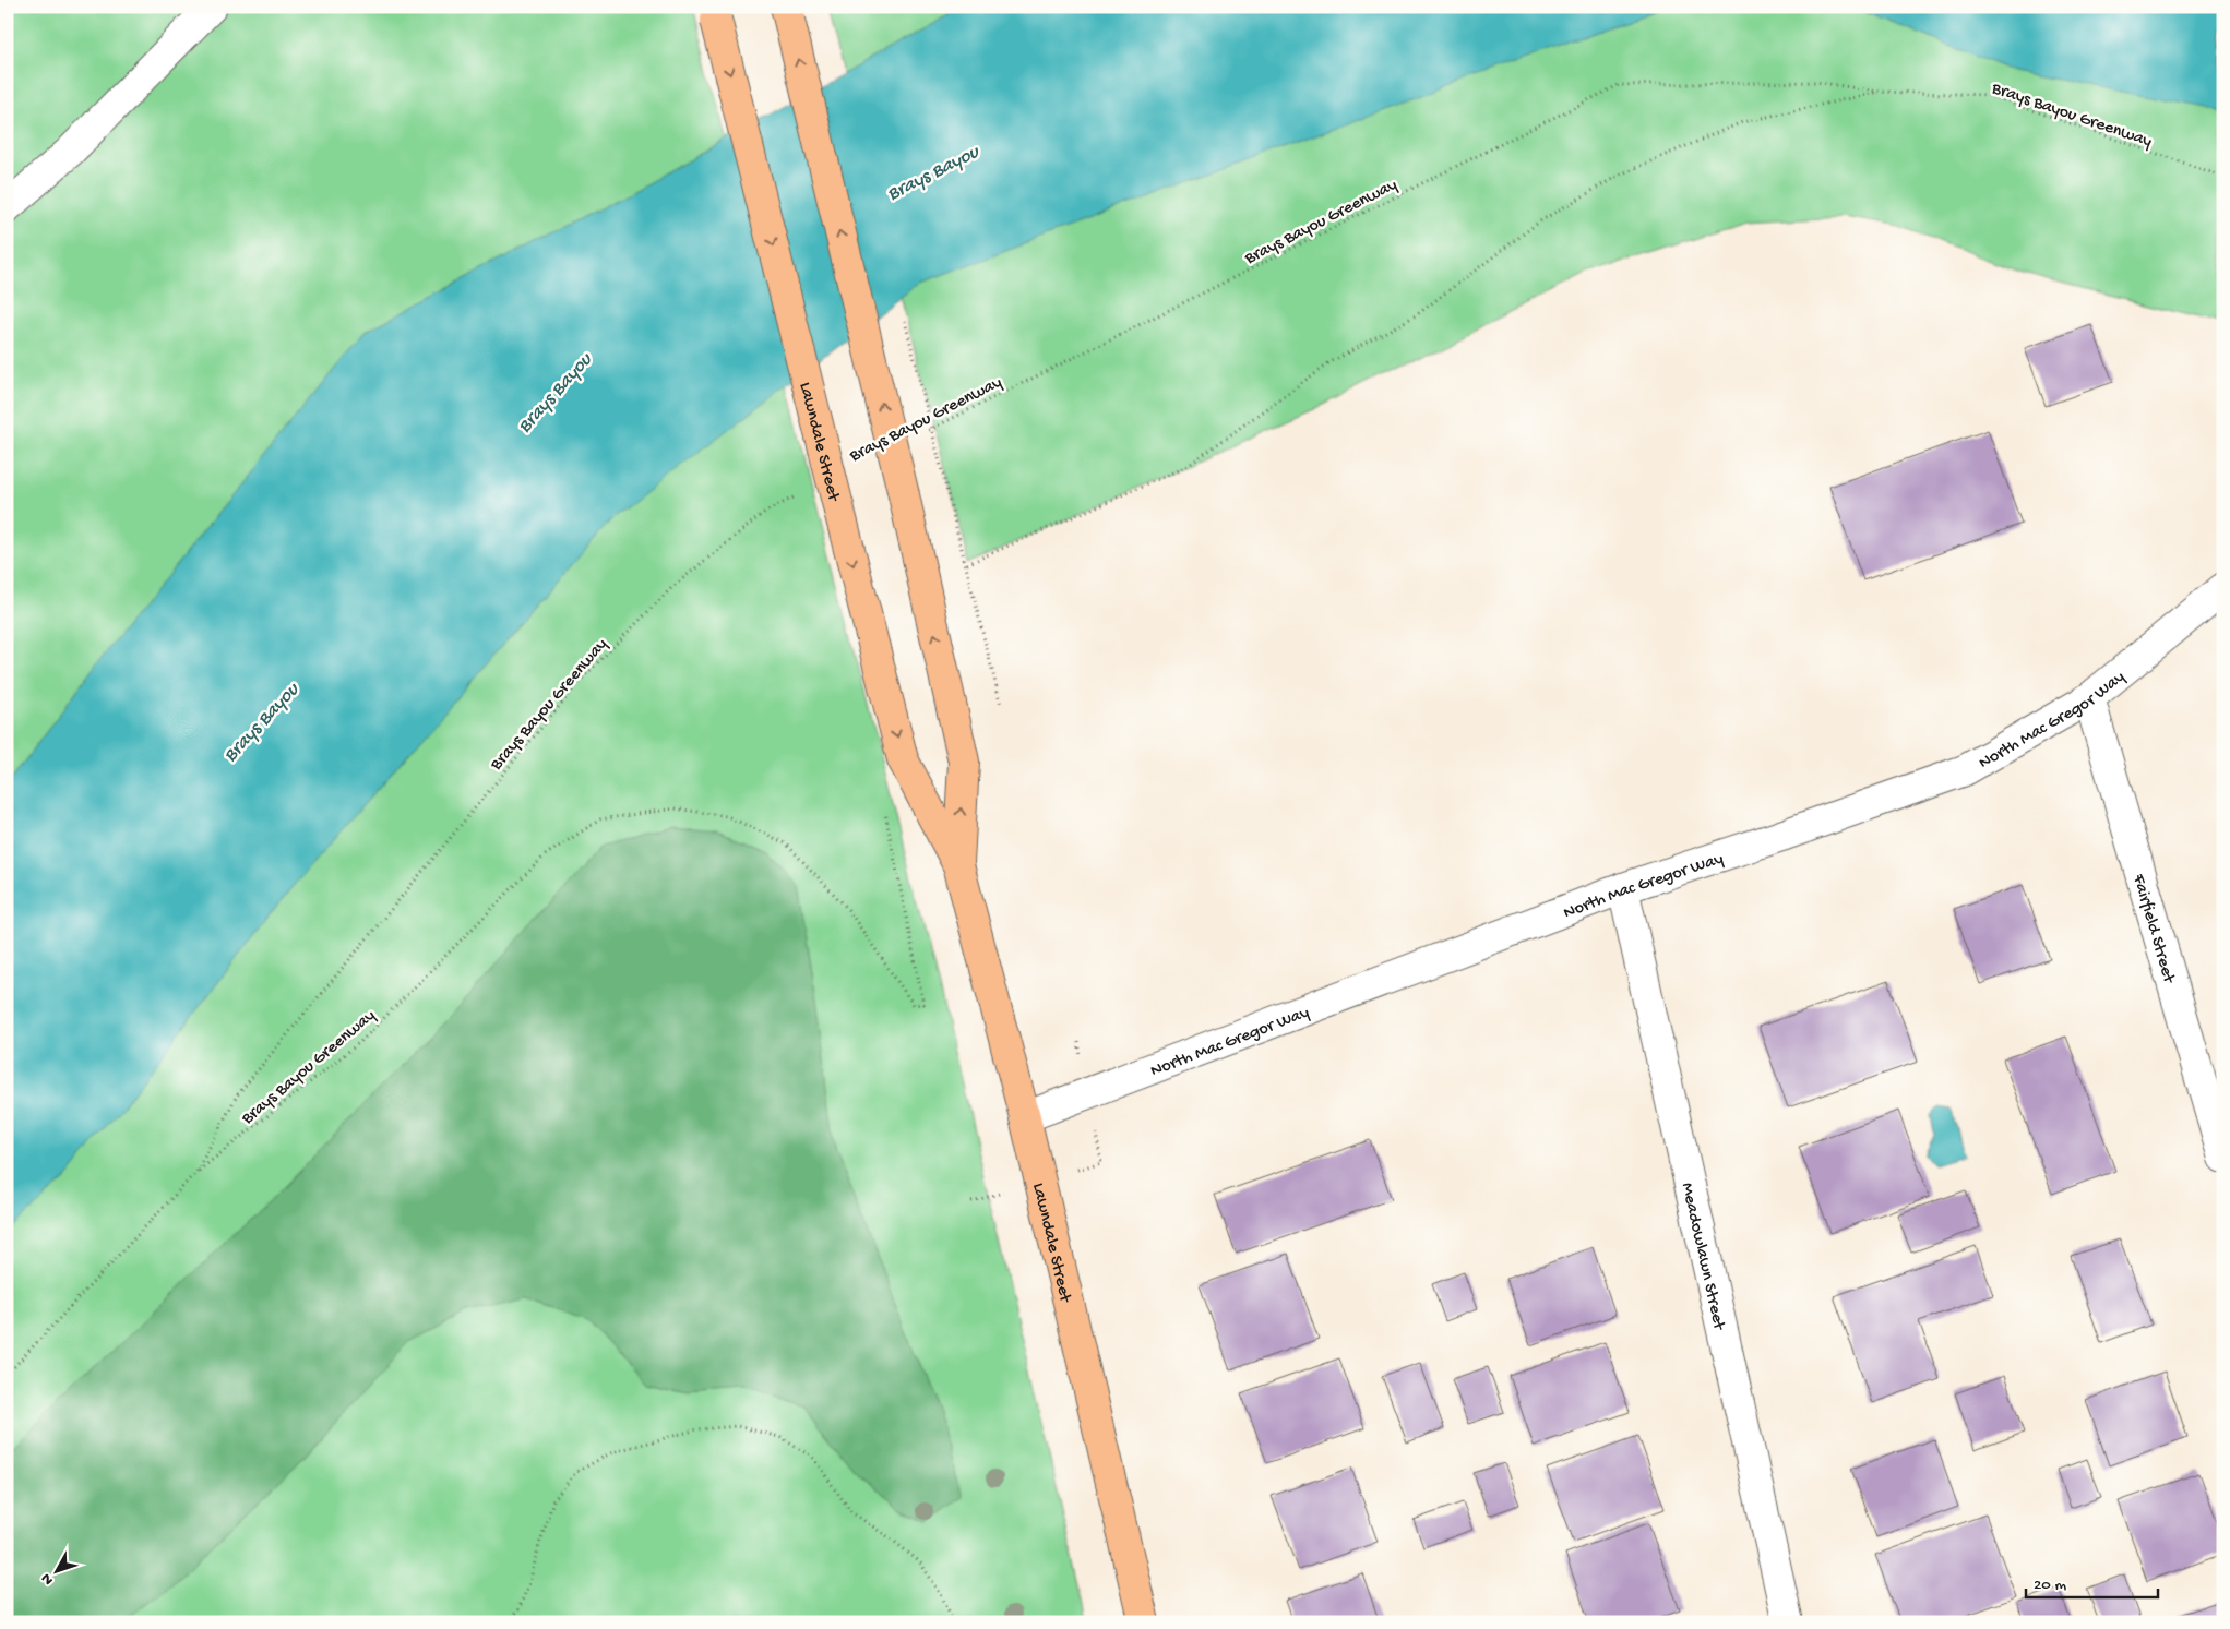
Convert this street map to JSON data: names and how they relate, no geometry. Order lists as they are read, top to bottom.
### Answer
{
  "streets": {
    "main road": ["Lawndale Street"],
    "street": ["North Mac Gregor Way", "Fairfield Street", "Meadowlawn Street"],
    "path": ["Brays Bayou Greenway"]
  },
  "crossings": [
    ["Lawndale Street", "North Mac Gregor Way"],
    ["North Mac Gregor Way", "Fairfield Street"],
    ["North Mac Gregor Way", "Meadowlawn Street"]
  ],
  "water": ["Brays Bayou"],
  "scale_bar": "20 m",
  "north": "bottom left"
}
